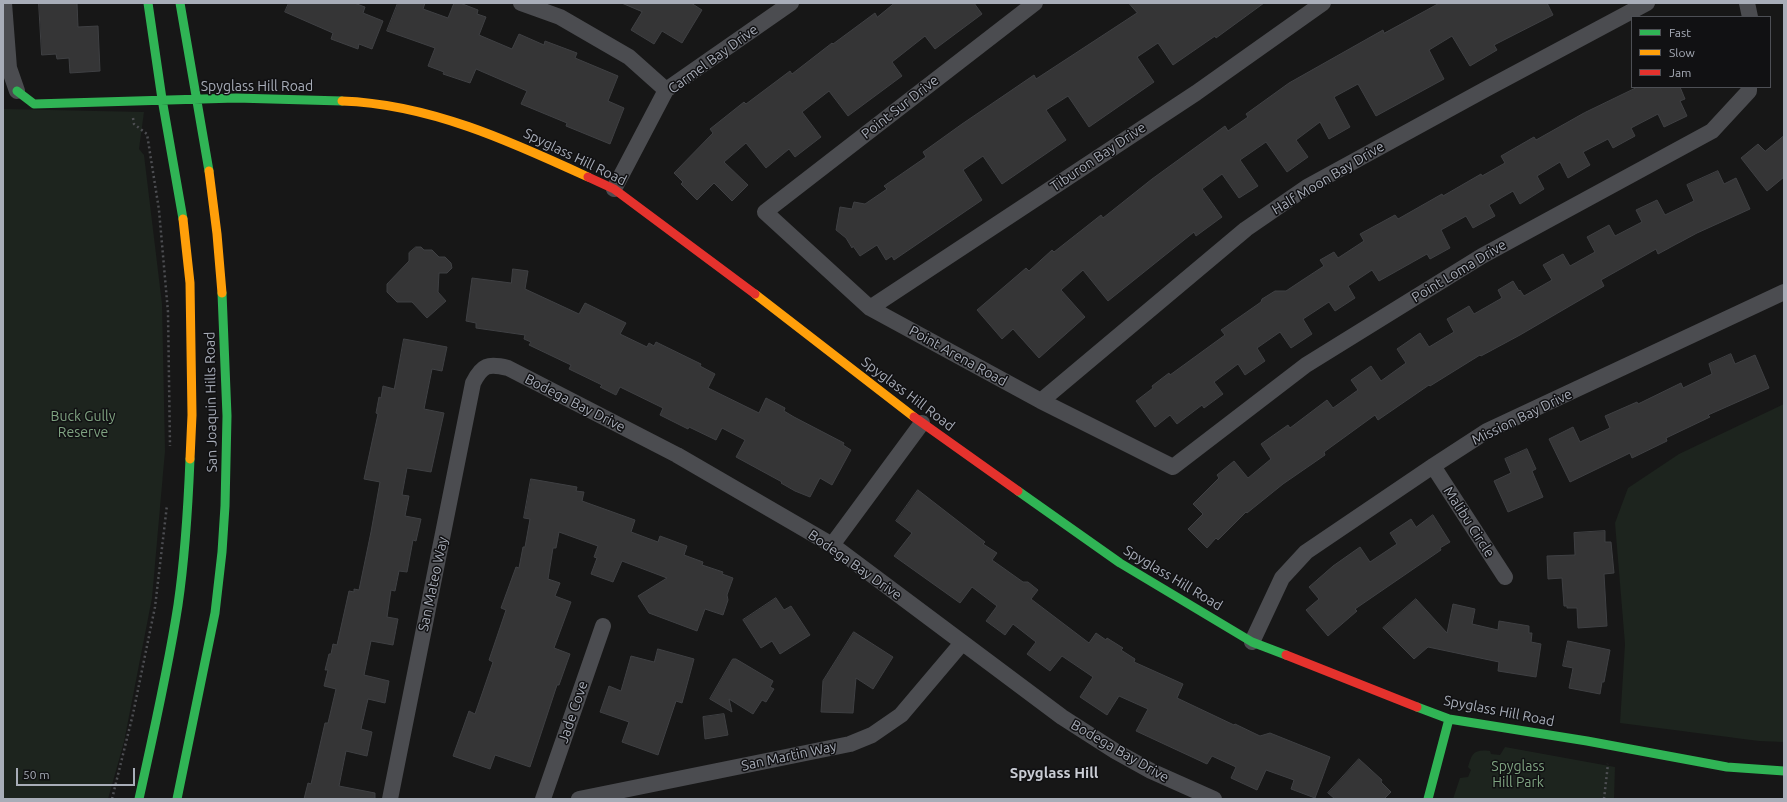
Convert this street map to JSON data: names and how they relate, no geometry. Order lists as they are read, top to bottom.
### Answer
{
  "streets": {
    "main road": ["Spyglass Hill Road", "San Joaquin Hills Road"],
    "street": [
      "Carmel Bay Drive",
      "Point Sur Drive",
      "Tiburon Bay Drive",
      "Half Moon Bay Drive",
      "Point Loma Drive",
      "Point Arena Road",
      "Bodega Bay Drive",
      "Mission Bay Drive",
      "Malibu Circle",
      "San Mateo Way",
      "Jade Cove",
      "San Martin Way"
    ]
  },
  "crossings": [
    ["Carmel Bay Drive", "Spyglass Hill Road"],
    ["Spyglass Hill Road", "San Joaquin Hills Road"],
    ["Spyglass Hill Road", "Mission Bay Drive"],
    ["Point Sur Drive", "Point Arena Road"],
    ["Tiburon Bay Drive", "Point Arena Road"],
    ["Half Moon Bay Drive", "Point Arena Road"],
    ["Point Loma Drive", "Point Arena Road"],
    ["Bodega Bay Drive", "San Mateo Way"],
    ["Bodega Bay Drive", "San Martin Way"],
    ["Mission Bay Drive", "Malibu Circle"]
  ],
  "districts": ["Spyglass Hill"],
  "parks": ["Buck Gully Reserve", "Spyglass Hill Park"],
  "legend": ["Fast", "Slow", "Jam"],
  "scale_bar": "50 m"
}
